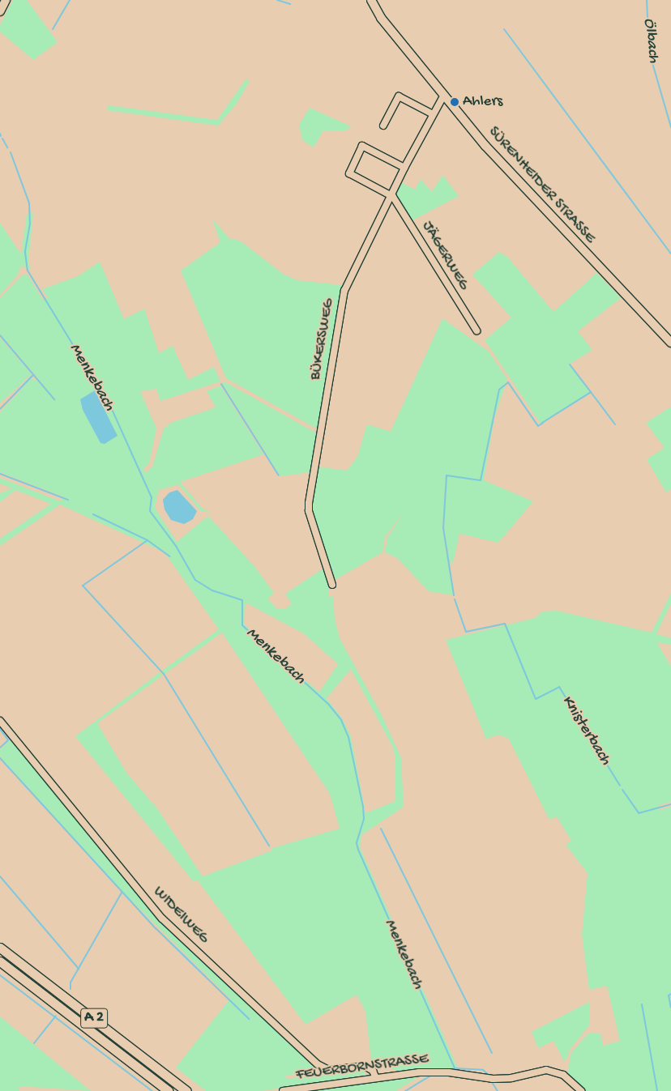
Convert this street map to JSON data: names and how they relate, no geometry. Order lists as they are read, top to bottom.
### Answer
{
  "streets": {
    "highway": ["A 2"],
    "main road": ["SÜRENHEIDER STRASSE"],
    "street": [
      "JÄGERWEG",
      "BÜKERSWEG",
      "WIDEIWEG",
      "FEUERBORNSTRASSE"
    ]
  },
  "crossings": [
    ["SÜRENHEIDER STRASSE", "BÜKERSWEG"],
    ["JÄGERWEG", "BÜKERSWEG"],
    ["WIDEIWEG", "FEUERBORNSTRASSE"]
  ],
  "water": ["Ölbach", "Menkebach", "Knisterbach"],
  "places": ["Ahlers"]
}
